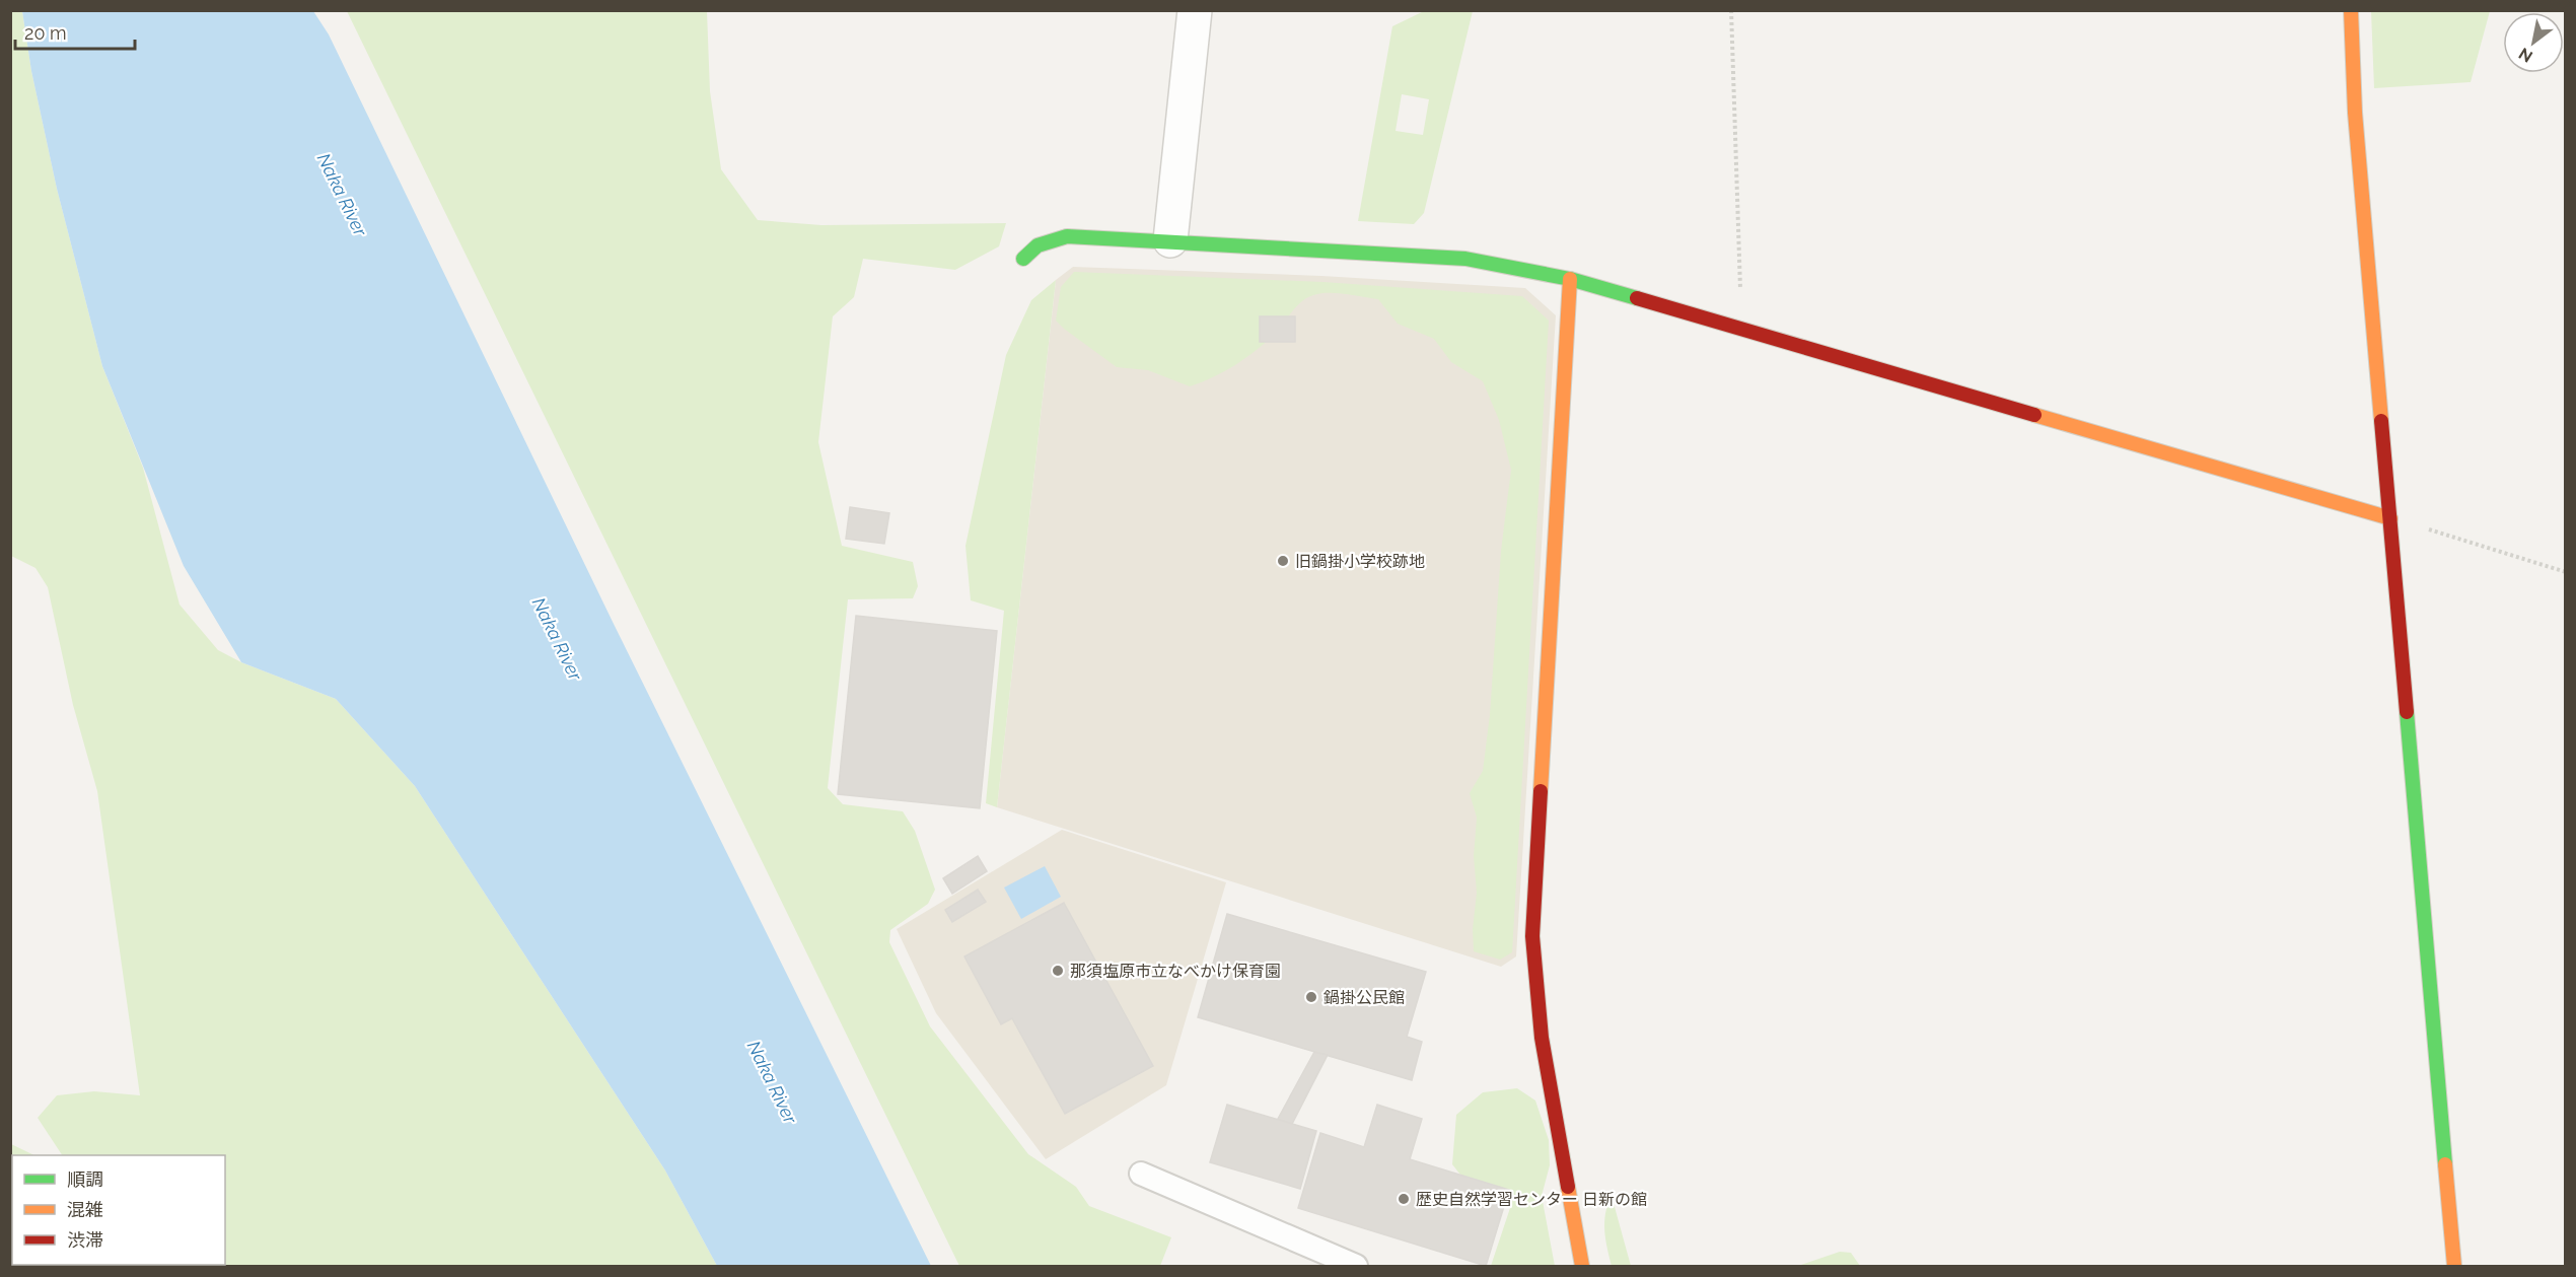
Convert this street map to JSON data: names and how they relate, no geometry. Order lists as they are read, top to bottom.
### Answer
{
  "water": ["Naka River"],
  "places": [
    "旧鍋掛小学校跡地",
    "那須塩原市立なべかけ保育園",
    "鍋掛公民館",
    "歴史自然学習センター 日新の館"
  ],
  "legend": ["順調", "混雑", "渋滞"],
  "scale_bar": "20 m",
  "north": "bottom left"
}
